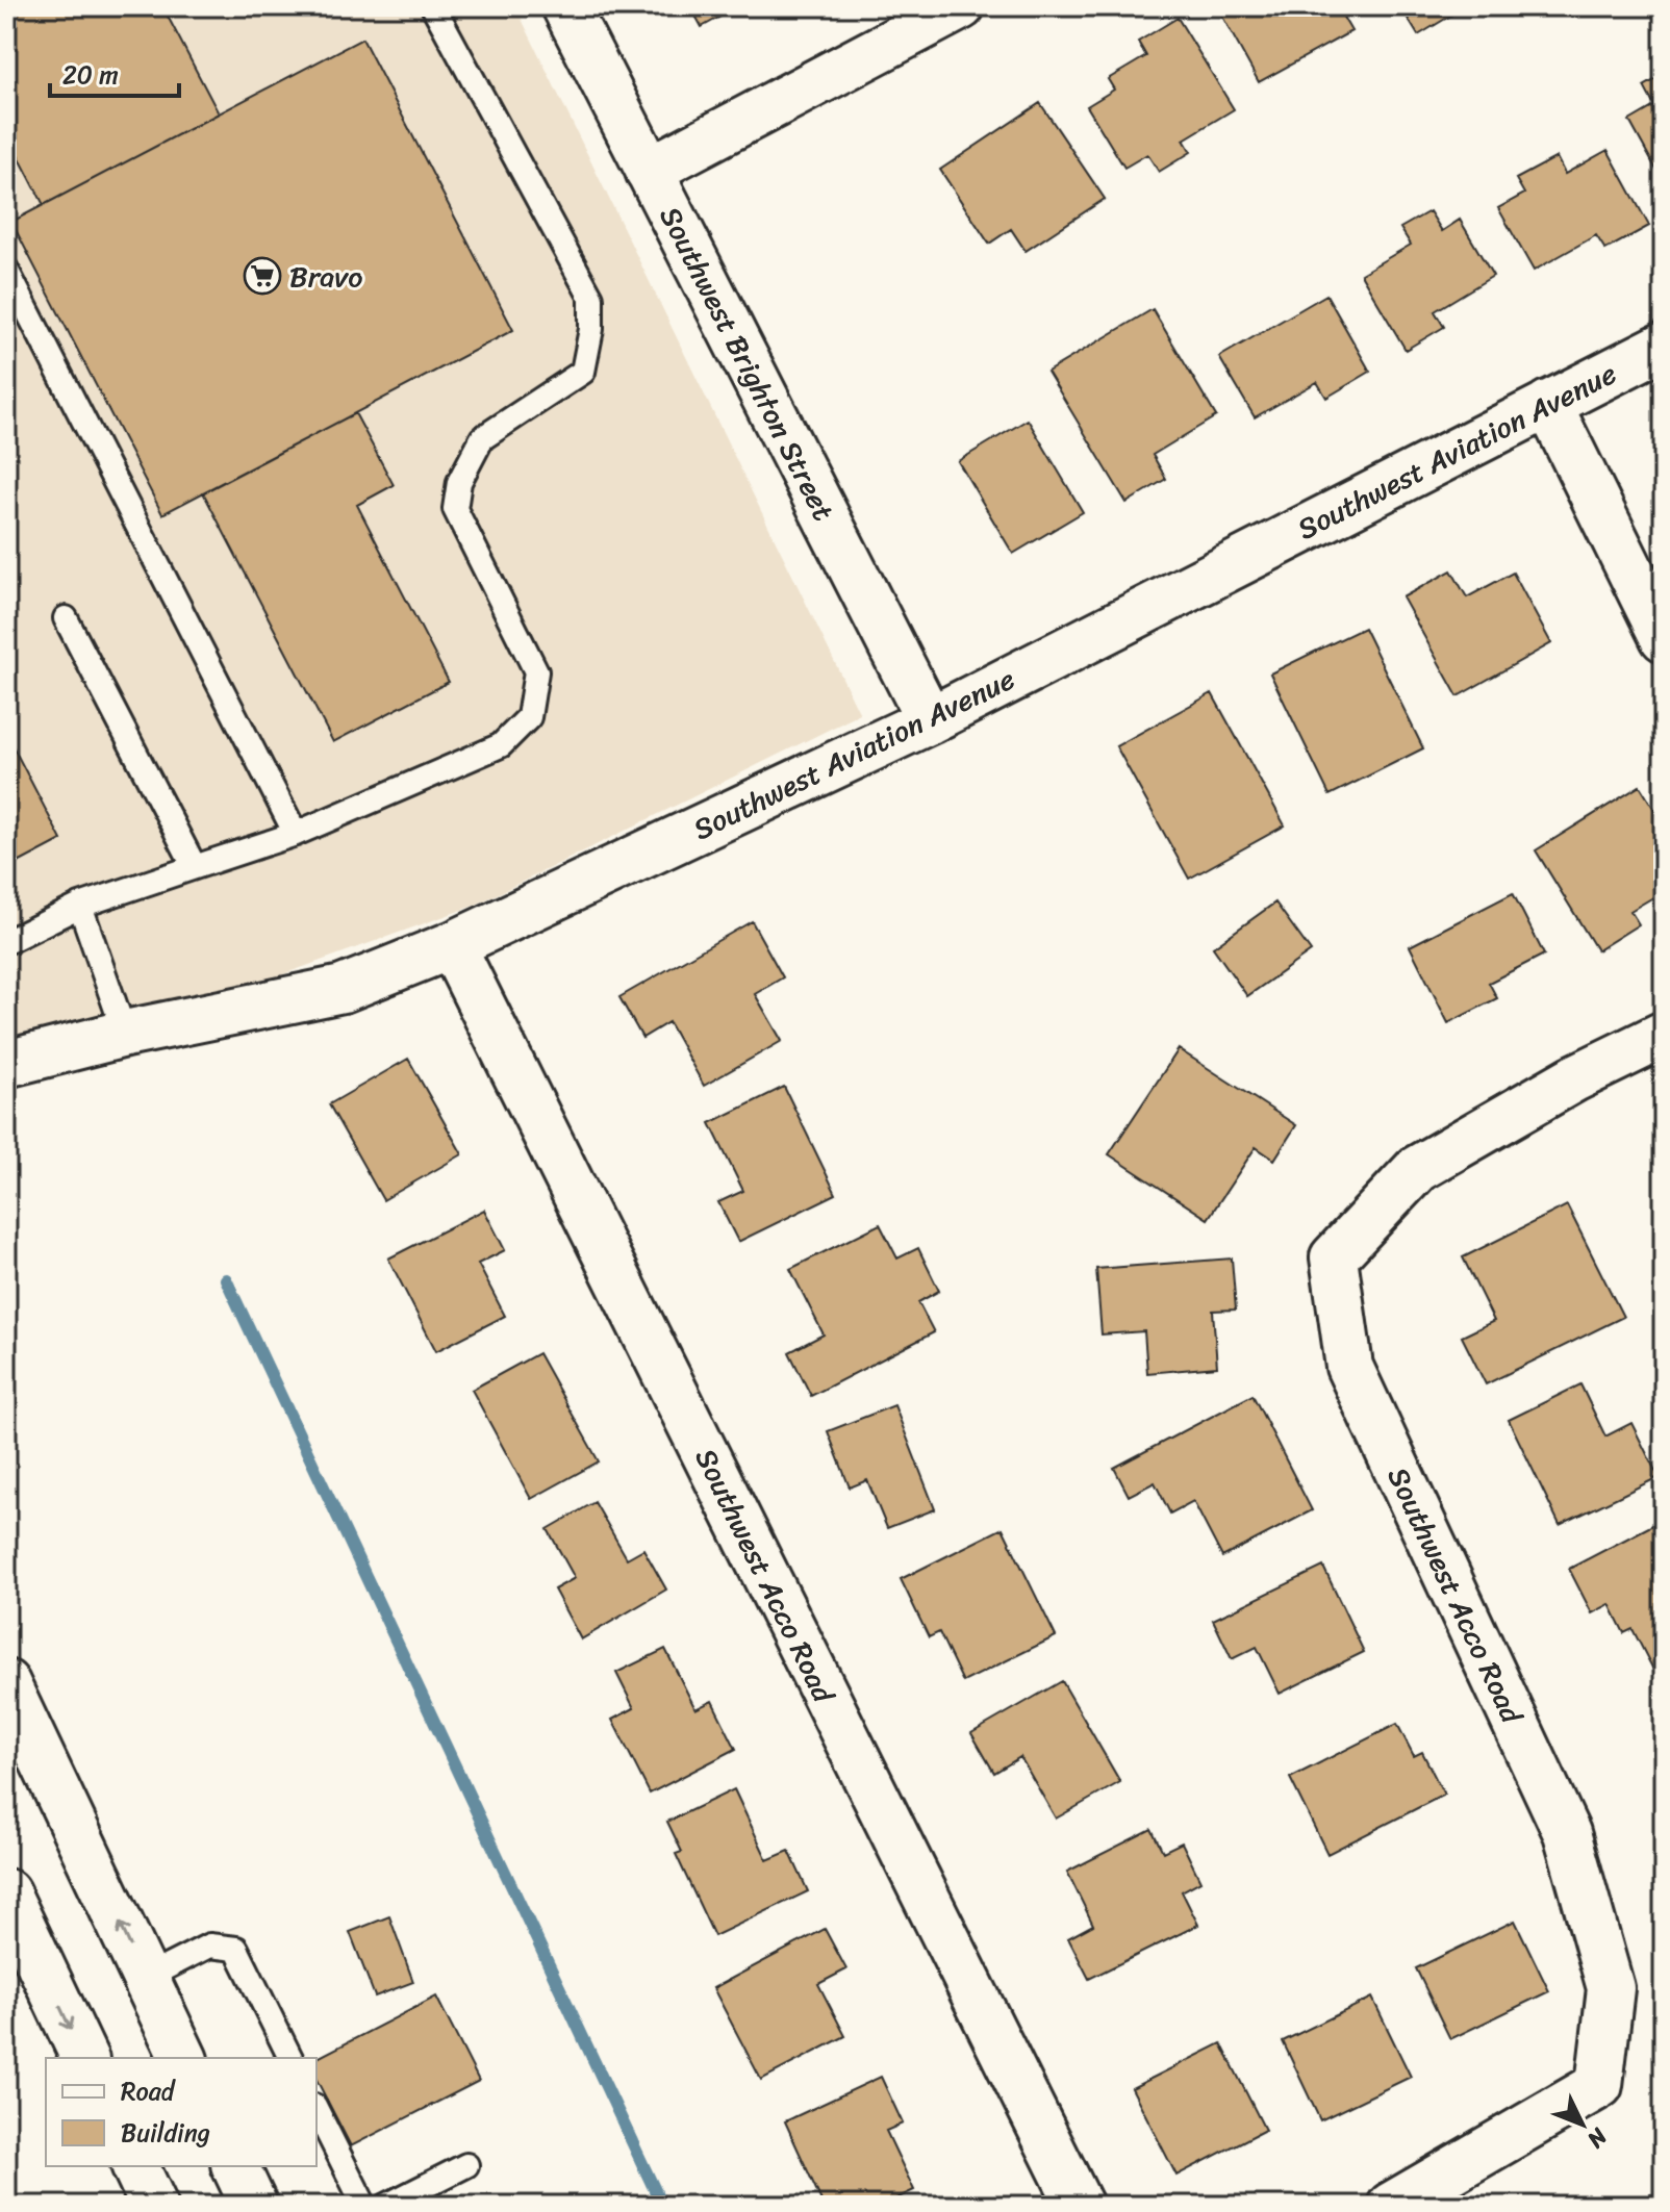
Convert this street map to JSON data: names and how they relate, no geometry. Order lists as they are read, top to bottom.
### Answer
{
  "streets": {
    "street": ["Southwest Brighton Street", "Southwest Aviation Avenue", "Southwest Acco Road"]
  },
  "crossings": [
    ["Southwest Brighton Street", "Southwest Aviation Avenue"],
    ["Southwest Aviation Avenue", "Southwest Acco Road"]
  ],
  "places": {
    "supermarket": ["Bravo"]
  },
  "legend": ["Road", "Building"],
  "scale_bar": "20 m",
  "north": "bottom right"
}
